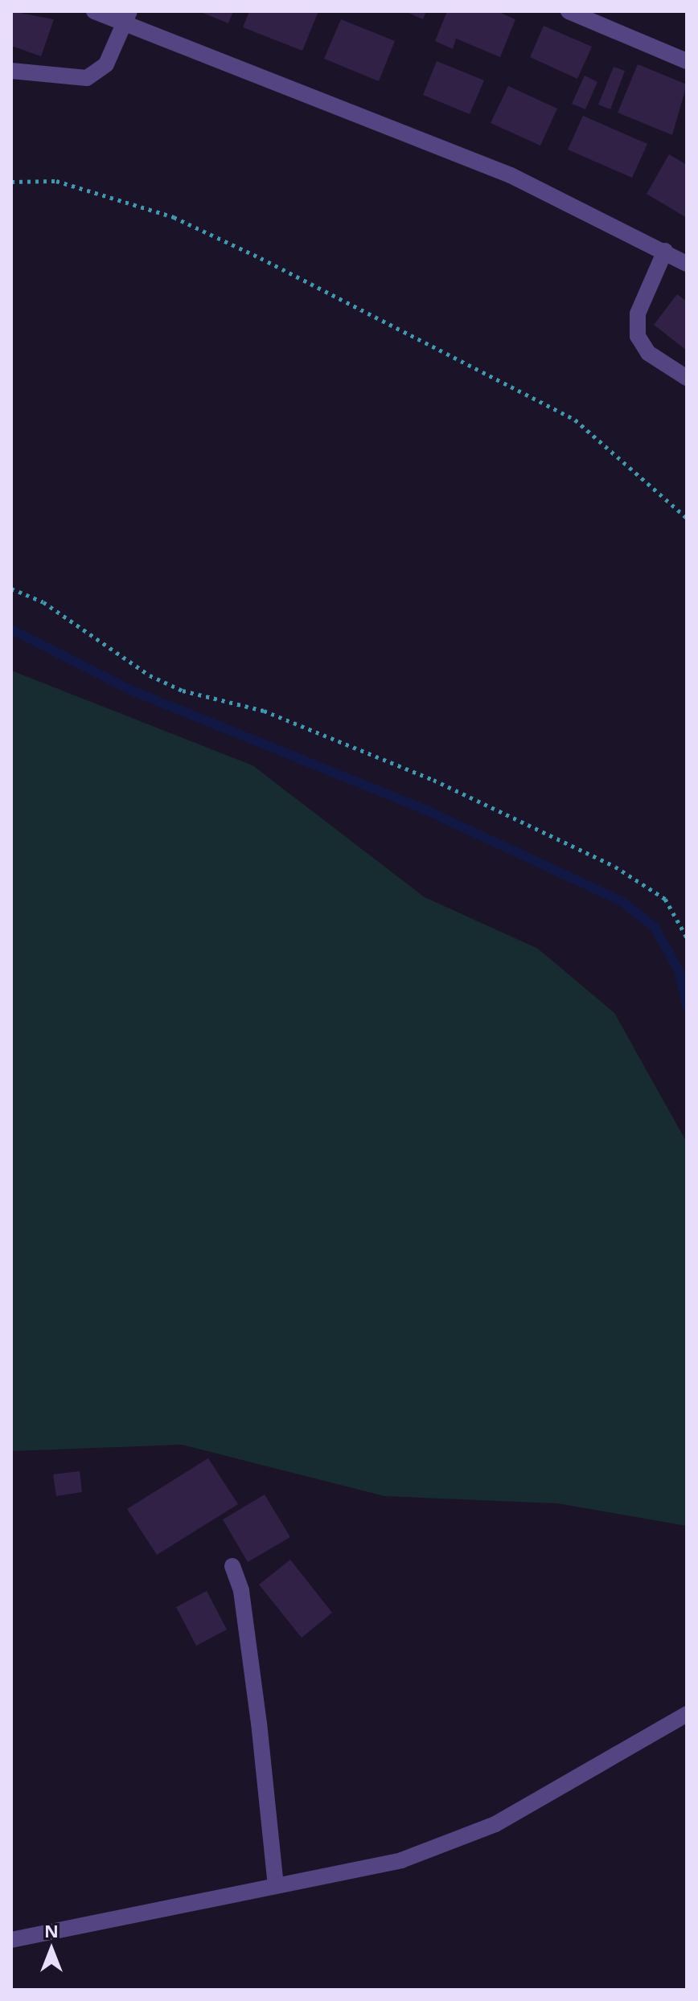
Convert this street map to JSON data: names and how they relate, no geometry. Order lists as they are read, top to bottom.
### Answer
{
  "north": "top"
}
